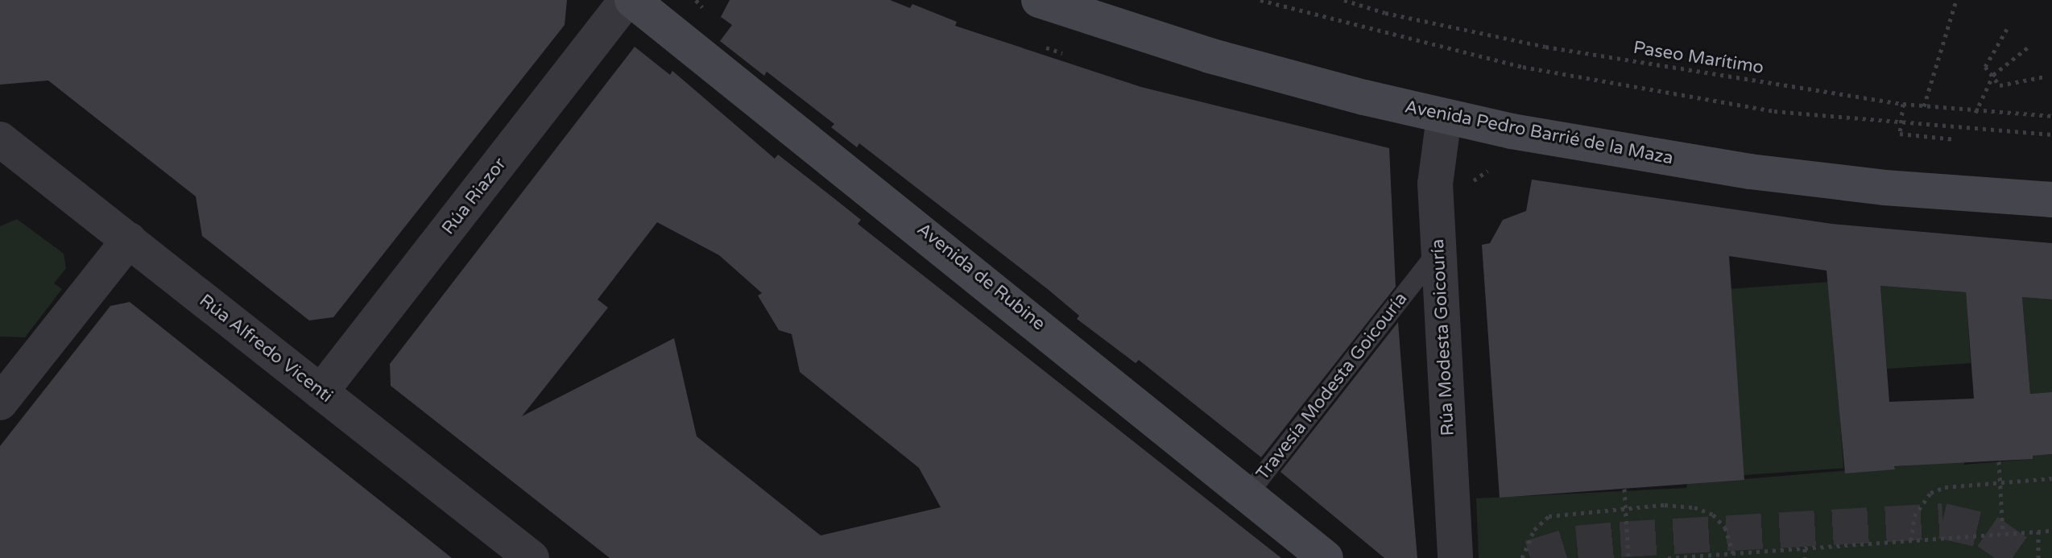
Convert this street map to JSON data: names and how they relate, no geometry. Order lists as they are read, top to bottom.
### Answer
{
  "streets": {
    "main road": ["Avenida Pedro Barrié de la Maza", "Avenida de Rubine"],
    "street": ["Rúa Riazor", "Rúa Modesta Goicouría", "Rúa Alfredo Vicenti"],
    "lane": ["Travesía Modesta Goicouría"],
    "path": ["Paseo Marítimo"]
  },
  "crossings": [
    ["Avenida Pedro Barrié de la Maza", "Rúa Modesta Goicouría"],
    ["Rúa Riazor", "Rúa Alfredo Vicenti"],
    ["Avenida de Rubine", "Travesía Modesta Goicouría"],
    ["Rúa Modesta Goicouría", "Travesía Modesta Goicouría"]
  ]
}
